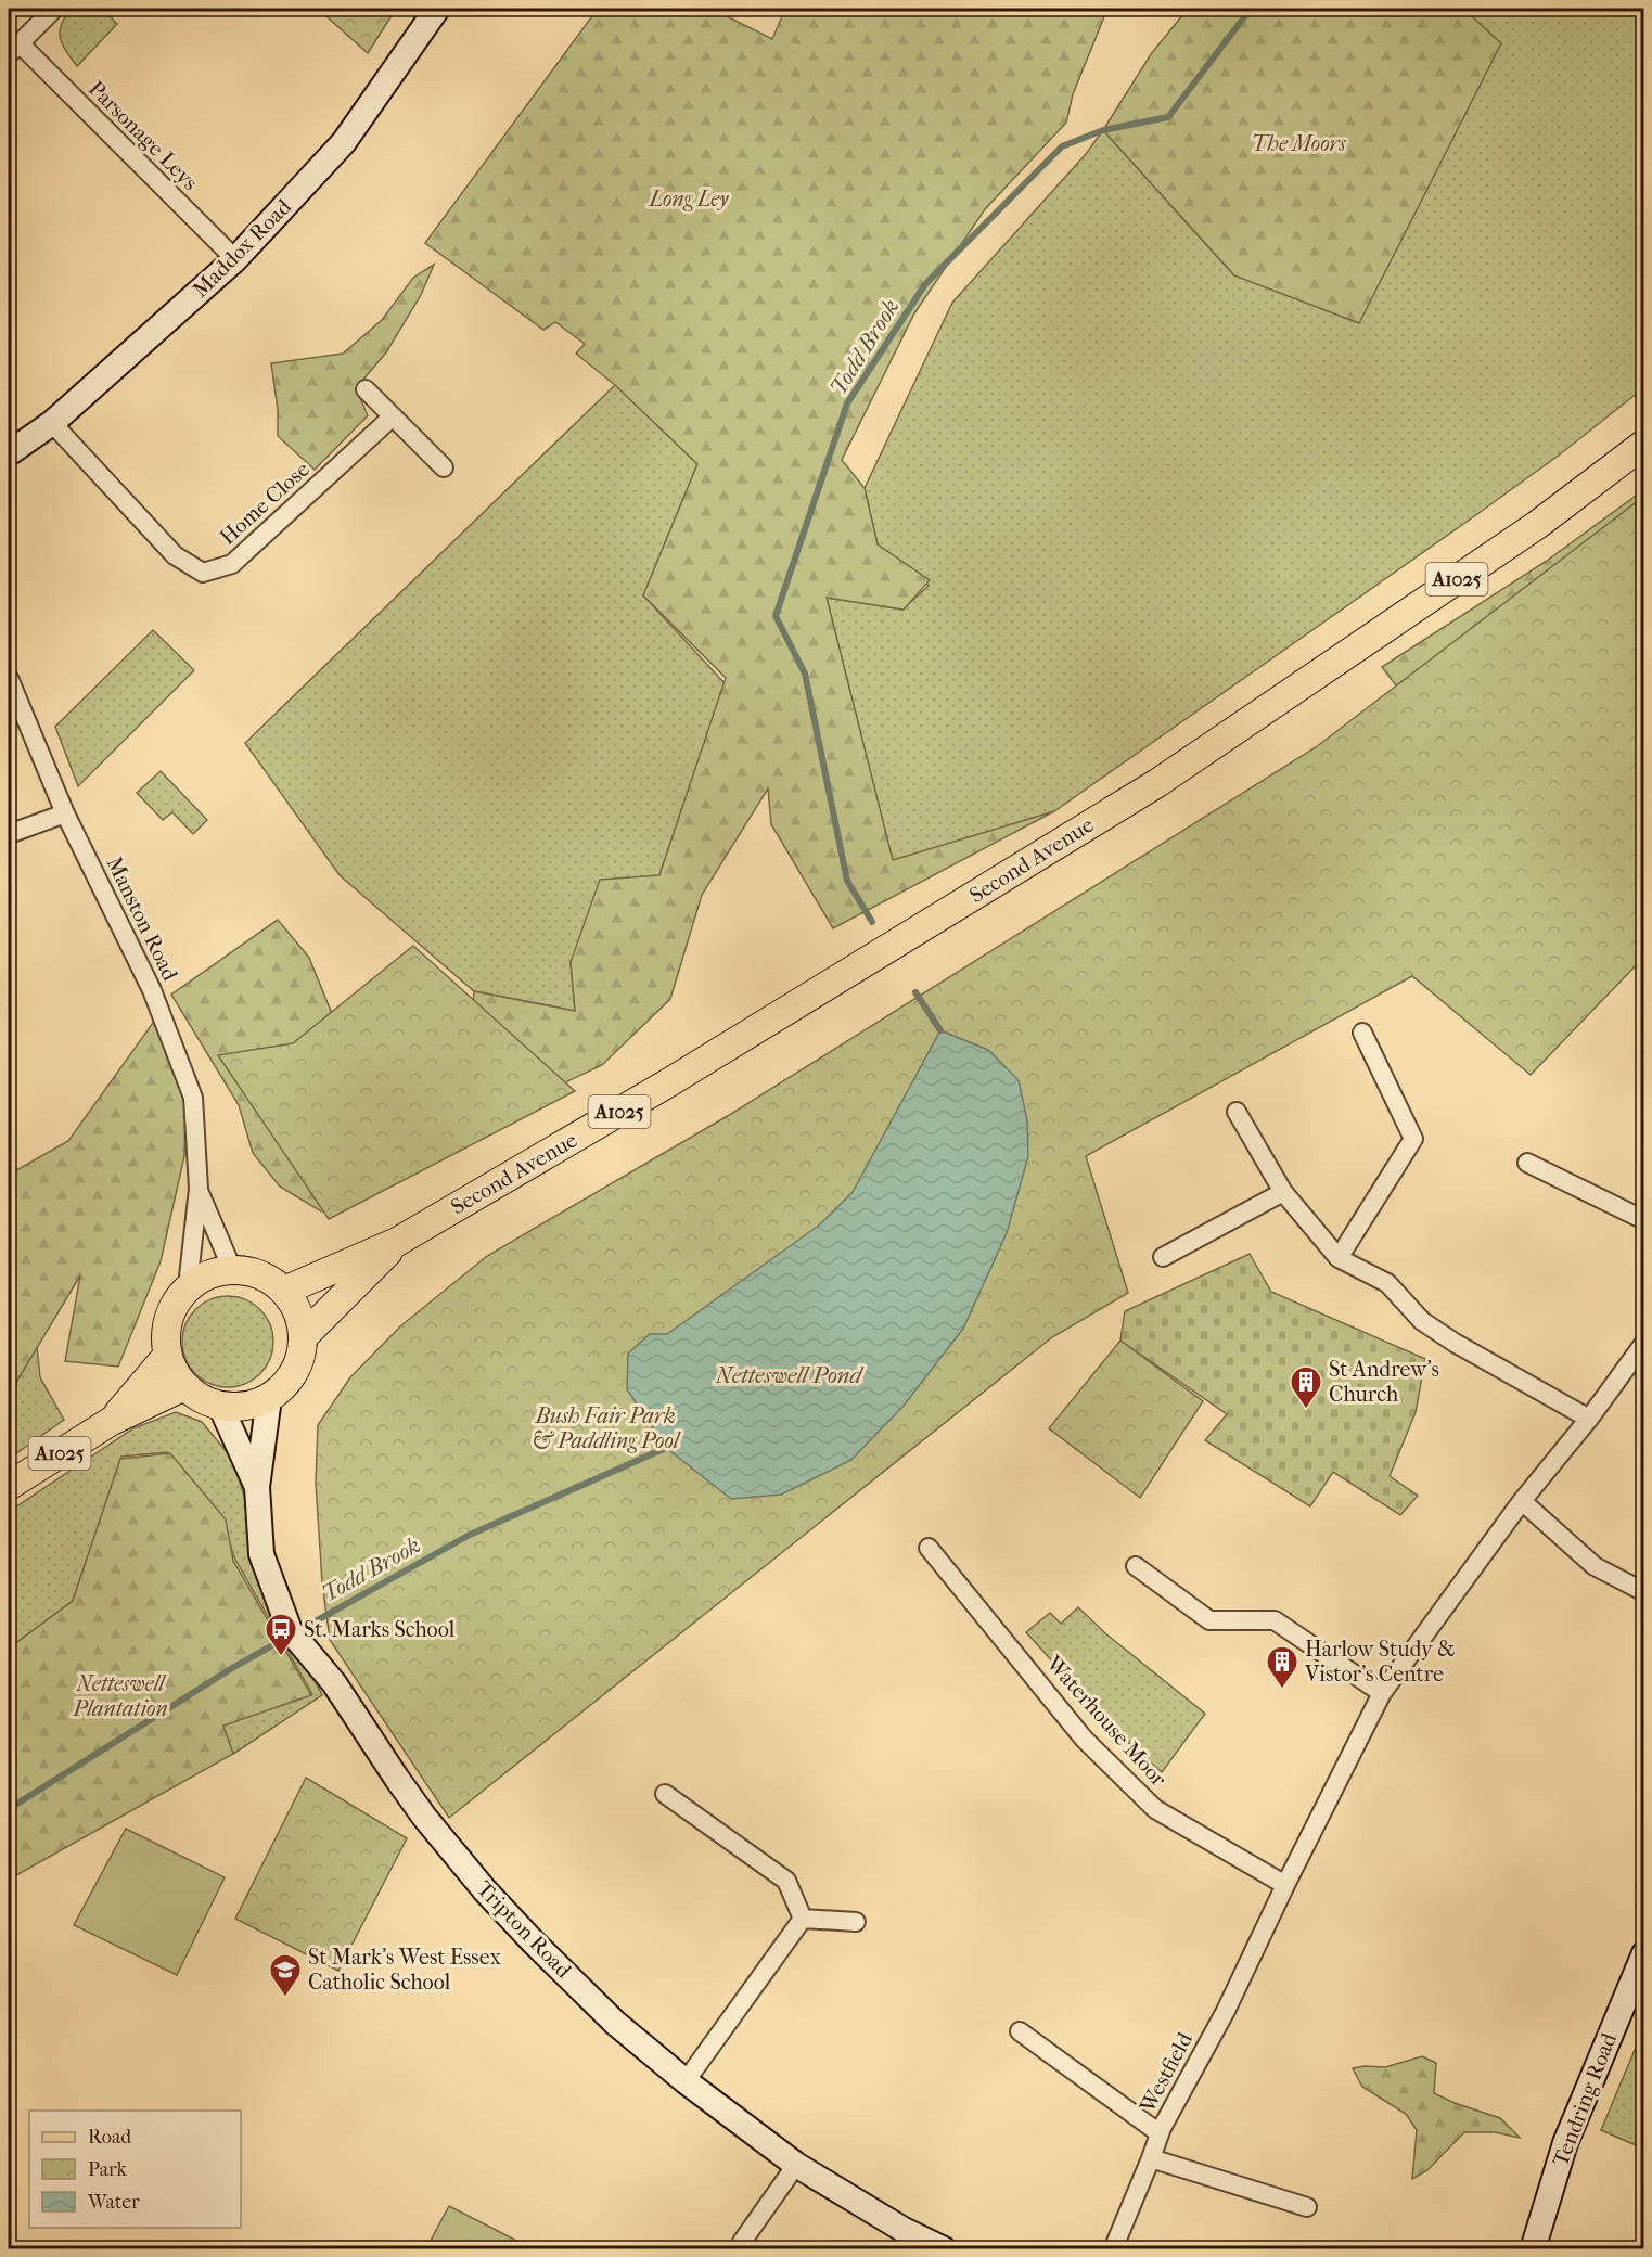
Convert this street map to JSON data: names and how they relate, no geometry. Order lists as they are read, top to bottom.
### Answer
{
  "streets": {
    "main road": ["A1025", "Second Avenue"],
    "street": [
      "Parsonage Leys",
      "Maddox Road",
      "Home Close",
      "Manston Road",
      "Waterhouse Moor",
      "Tripton Road",
      "Westfield",
      "Tendring Road"
    ]
  },
  "crossings": [
    ["Parsonage Leys", "Maddox Road"],
    ["Maddox Road", "Home Close"],
    ["A1025", "Second Avenue"],
    ["A1025", "Manston Road"],
    ["A1025", "Tripton Road"],
    ["Second Avenue", "Manston Road"],
    ["Second Avenue", "Tripton Road"],
    ["Manston Road", "Tripton Road"],
    ["Waterhouse Moor", "Westfield"]
  ],
  "water": ["Todd Brook", "Netteswell Pond"],
  "parks": [
    "The Moors",
    "Long Ley",
    "Bush Fair Park & Paddling Pool",
    "Netteswell Plantation"
  ],
  "places": {
    "building": ["St Andrew's Church", "Harlow Study & Vistor's Centre"],
    "bus stop": ["St. Marks School"],
    "school or university": ["St Mark's West Essex Catholic School"]
  },
  "legend": ["Road", "Park", "Water"]
}
